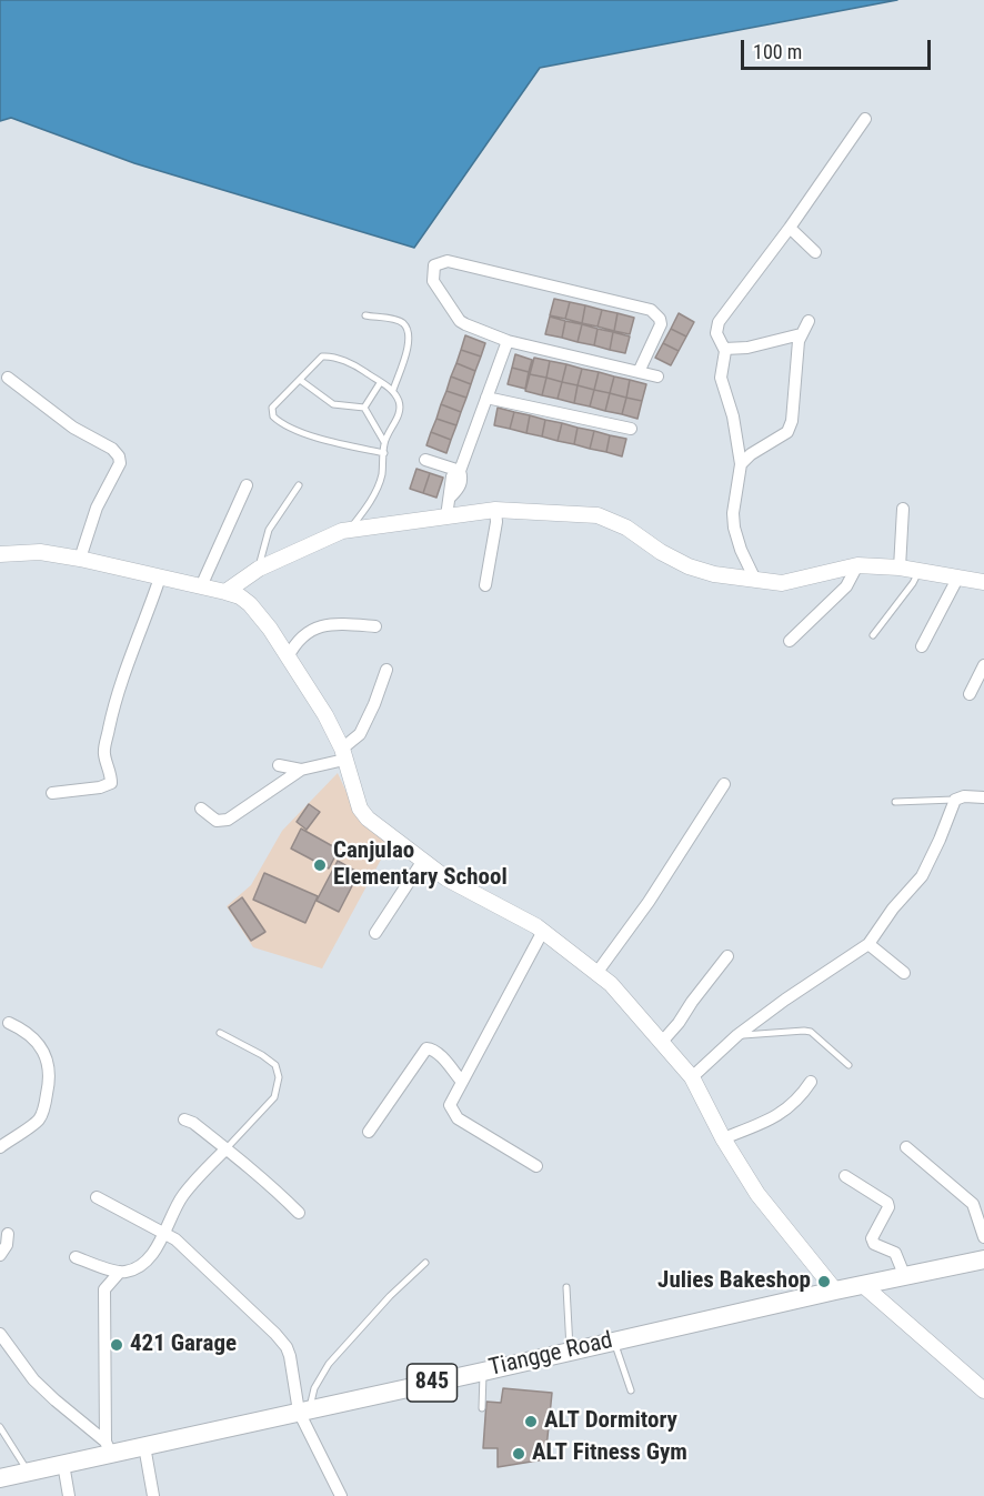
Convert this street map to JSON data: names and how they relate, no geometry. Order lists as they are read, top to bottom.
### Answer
{
  "streets": {
    "main road": ["Tiangge Road", "845"]
  },
  "places": [
    "Canjulao Elementary School",
    "Julies Bakeshop",
    "421 Garage",
    "ALT Dormitory",
    "ALT Fitness Gym"
  ],
  "scale_bar": "100 m"
}
